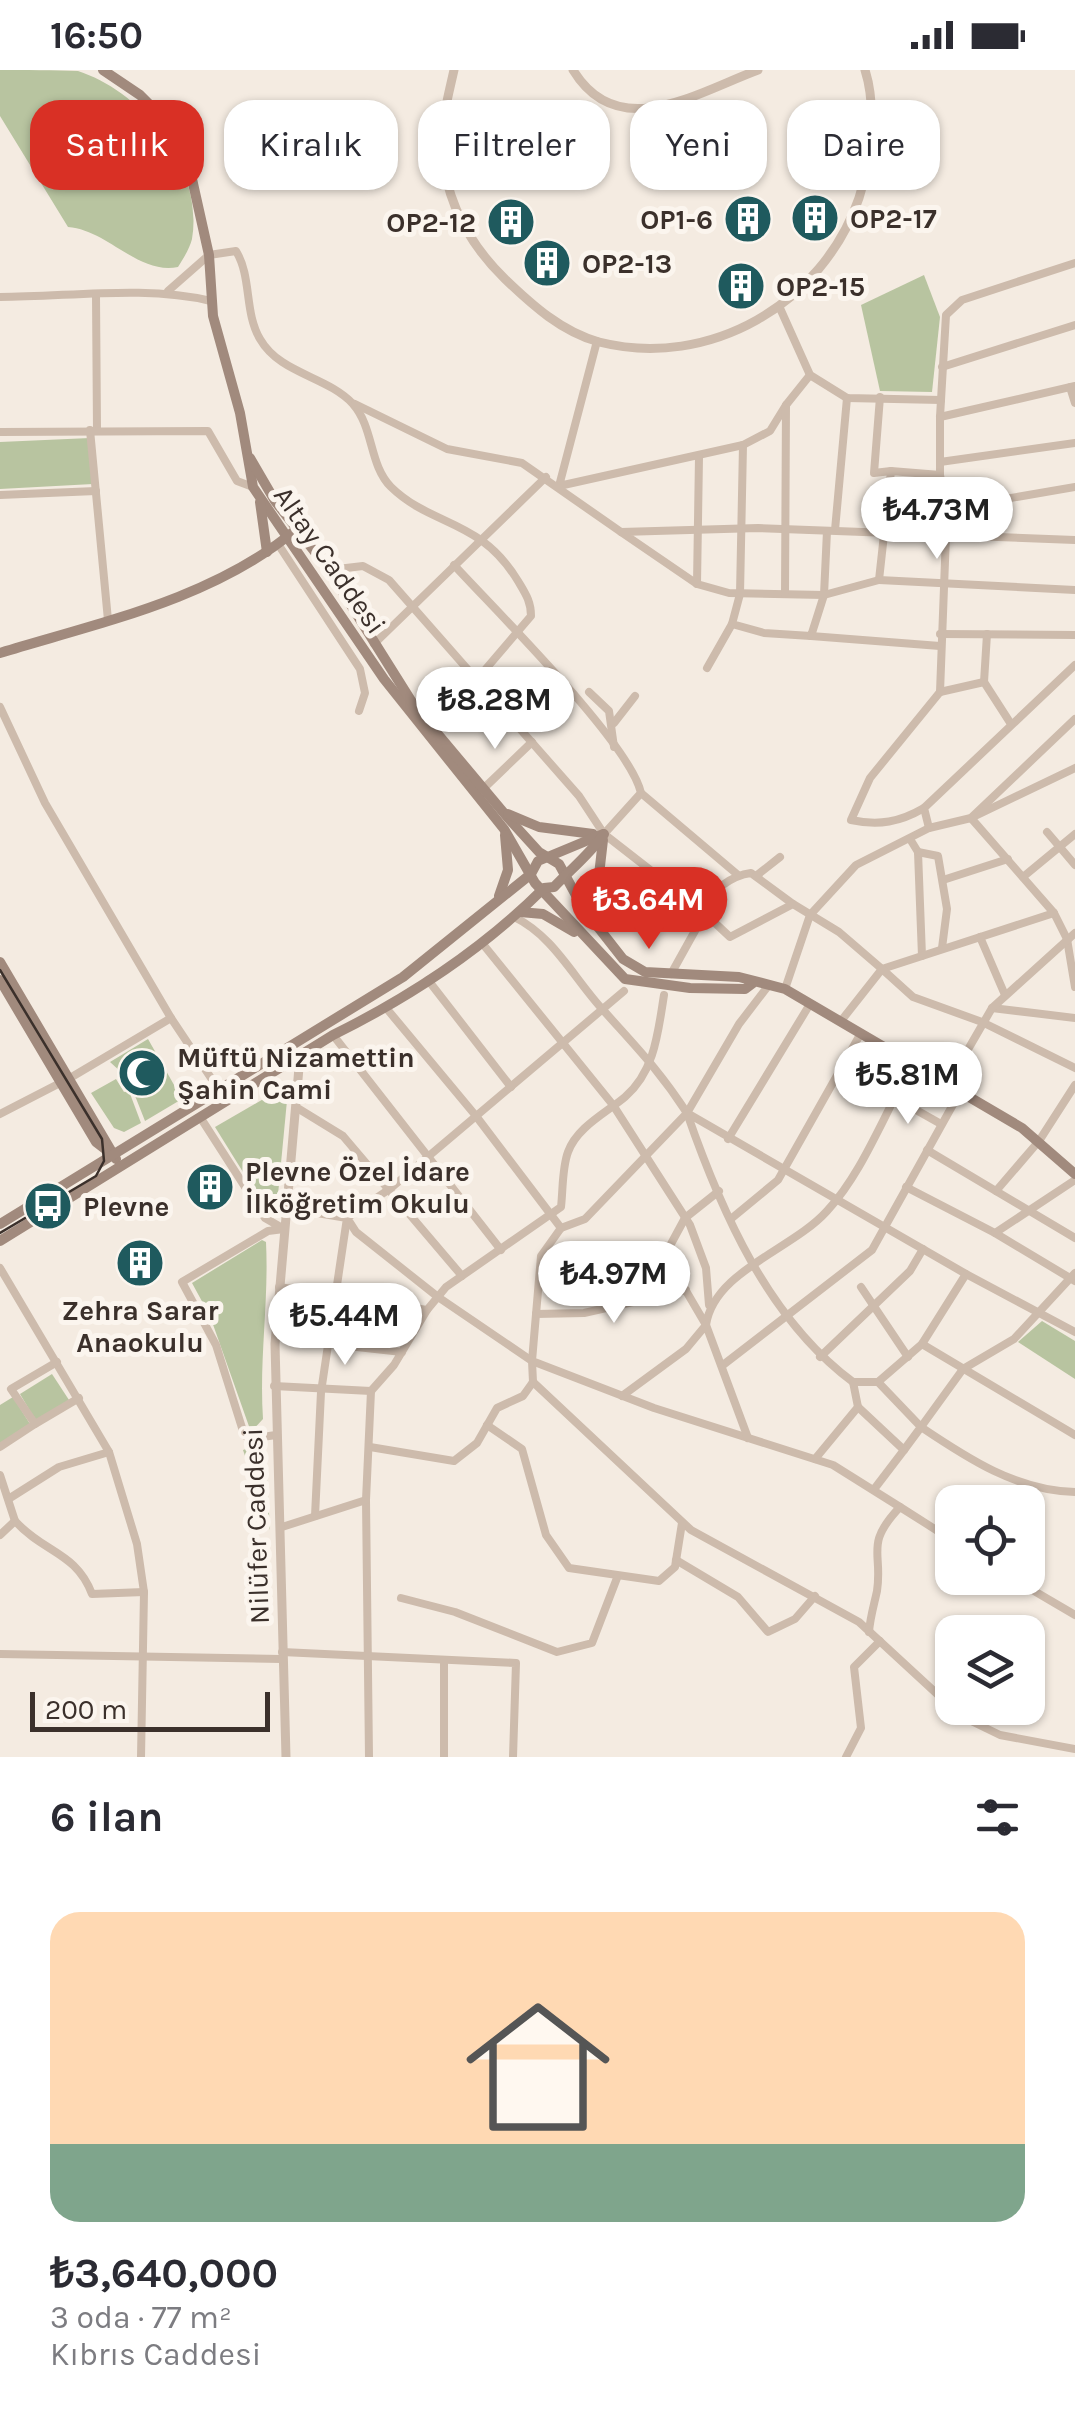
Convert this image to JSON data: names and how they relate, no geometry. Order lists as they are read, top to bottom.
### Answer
{
  "streets": {
    "main road": ["Altay Caddesi"],
    "street": ["Nilüfer Caddesi"]
  },
  "places": {
    "building": [
      "OP2-17",
      "OP1-6",
      "OP2-12",
      "OP2-13",
      "OP2-15",
      "Plevne Özel İdare İlköğretim Okulu",
      "Zehra Sarar Anaokulu"
    ],
    "mosque": ["Müftü Nizamettin Şahin Cami"],
    "bus stop": ["Plevne"]
  },
  "scale_bar": "200 m",
  "page": {
    "status": "16:50",
    "chip": [
      "Satılık",
      "Kiralık",
      "Filtreler",
      "Yeni",
      "Daire"
    ],
    "price": [
      "₺4.73M",
      "₺8.28M",
      "₺3.64M",
      "₺5.81M",
      "₺4.97M",
      "₺5.44M"
    ],
    "scale": "200 m",
    "heading": "6 ilan",
    "list": [
      {
        "name": "₺3,640,000",
        "note": "3 oda · 77 m² · Kıbrıs Caddesi"
      }
    ]
  }
}
